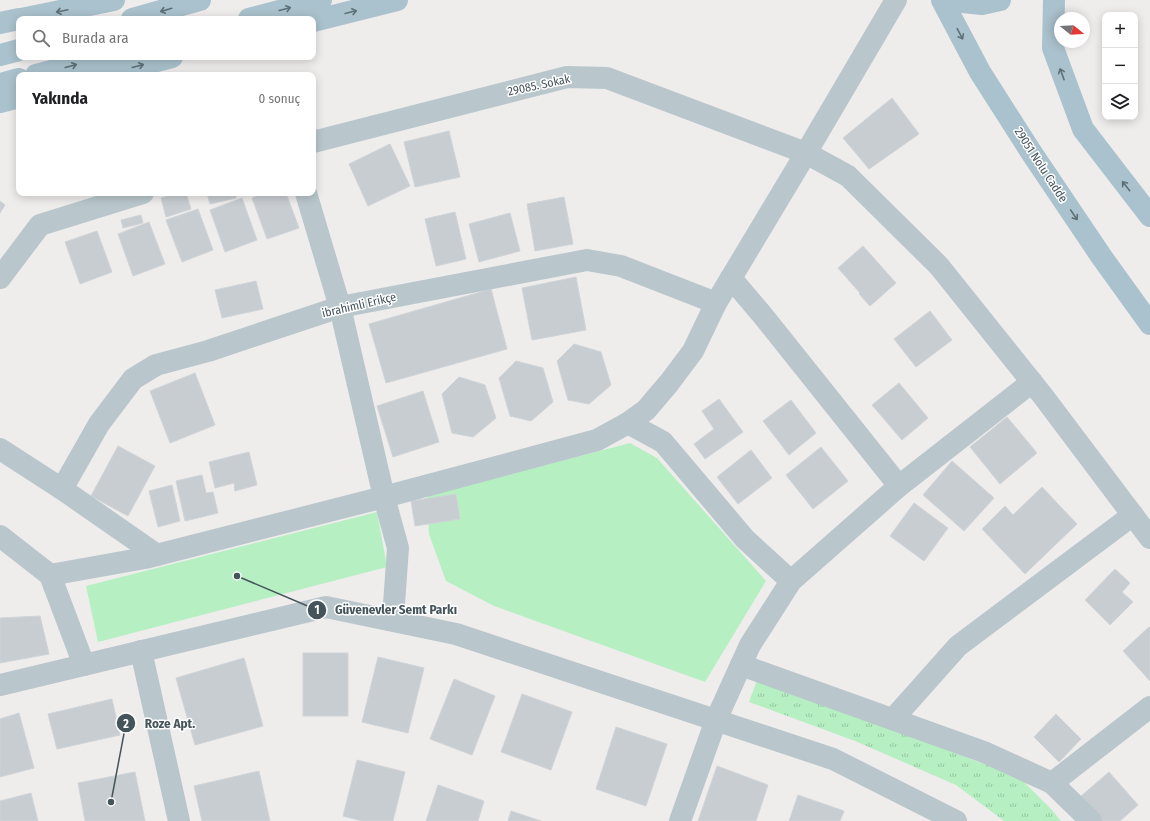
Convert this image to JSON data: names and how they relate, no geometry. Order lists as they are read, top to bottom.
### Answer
{
  "streets": {
    "main road": ["29051 Nolu Cadde"],
    "street": ["29085. Sokak", "ibrahimli Erikçe"]
  },
  "places": ["Güvenevler Semt Parkı", "Roze Apt."],
  "north": "right",
  "page": {
    "map_buttons": ["+", "−"],
    "search": "Burada ara",
    "heading": ["Yakında", "0 sonuç"]
  }
}
